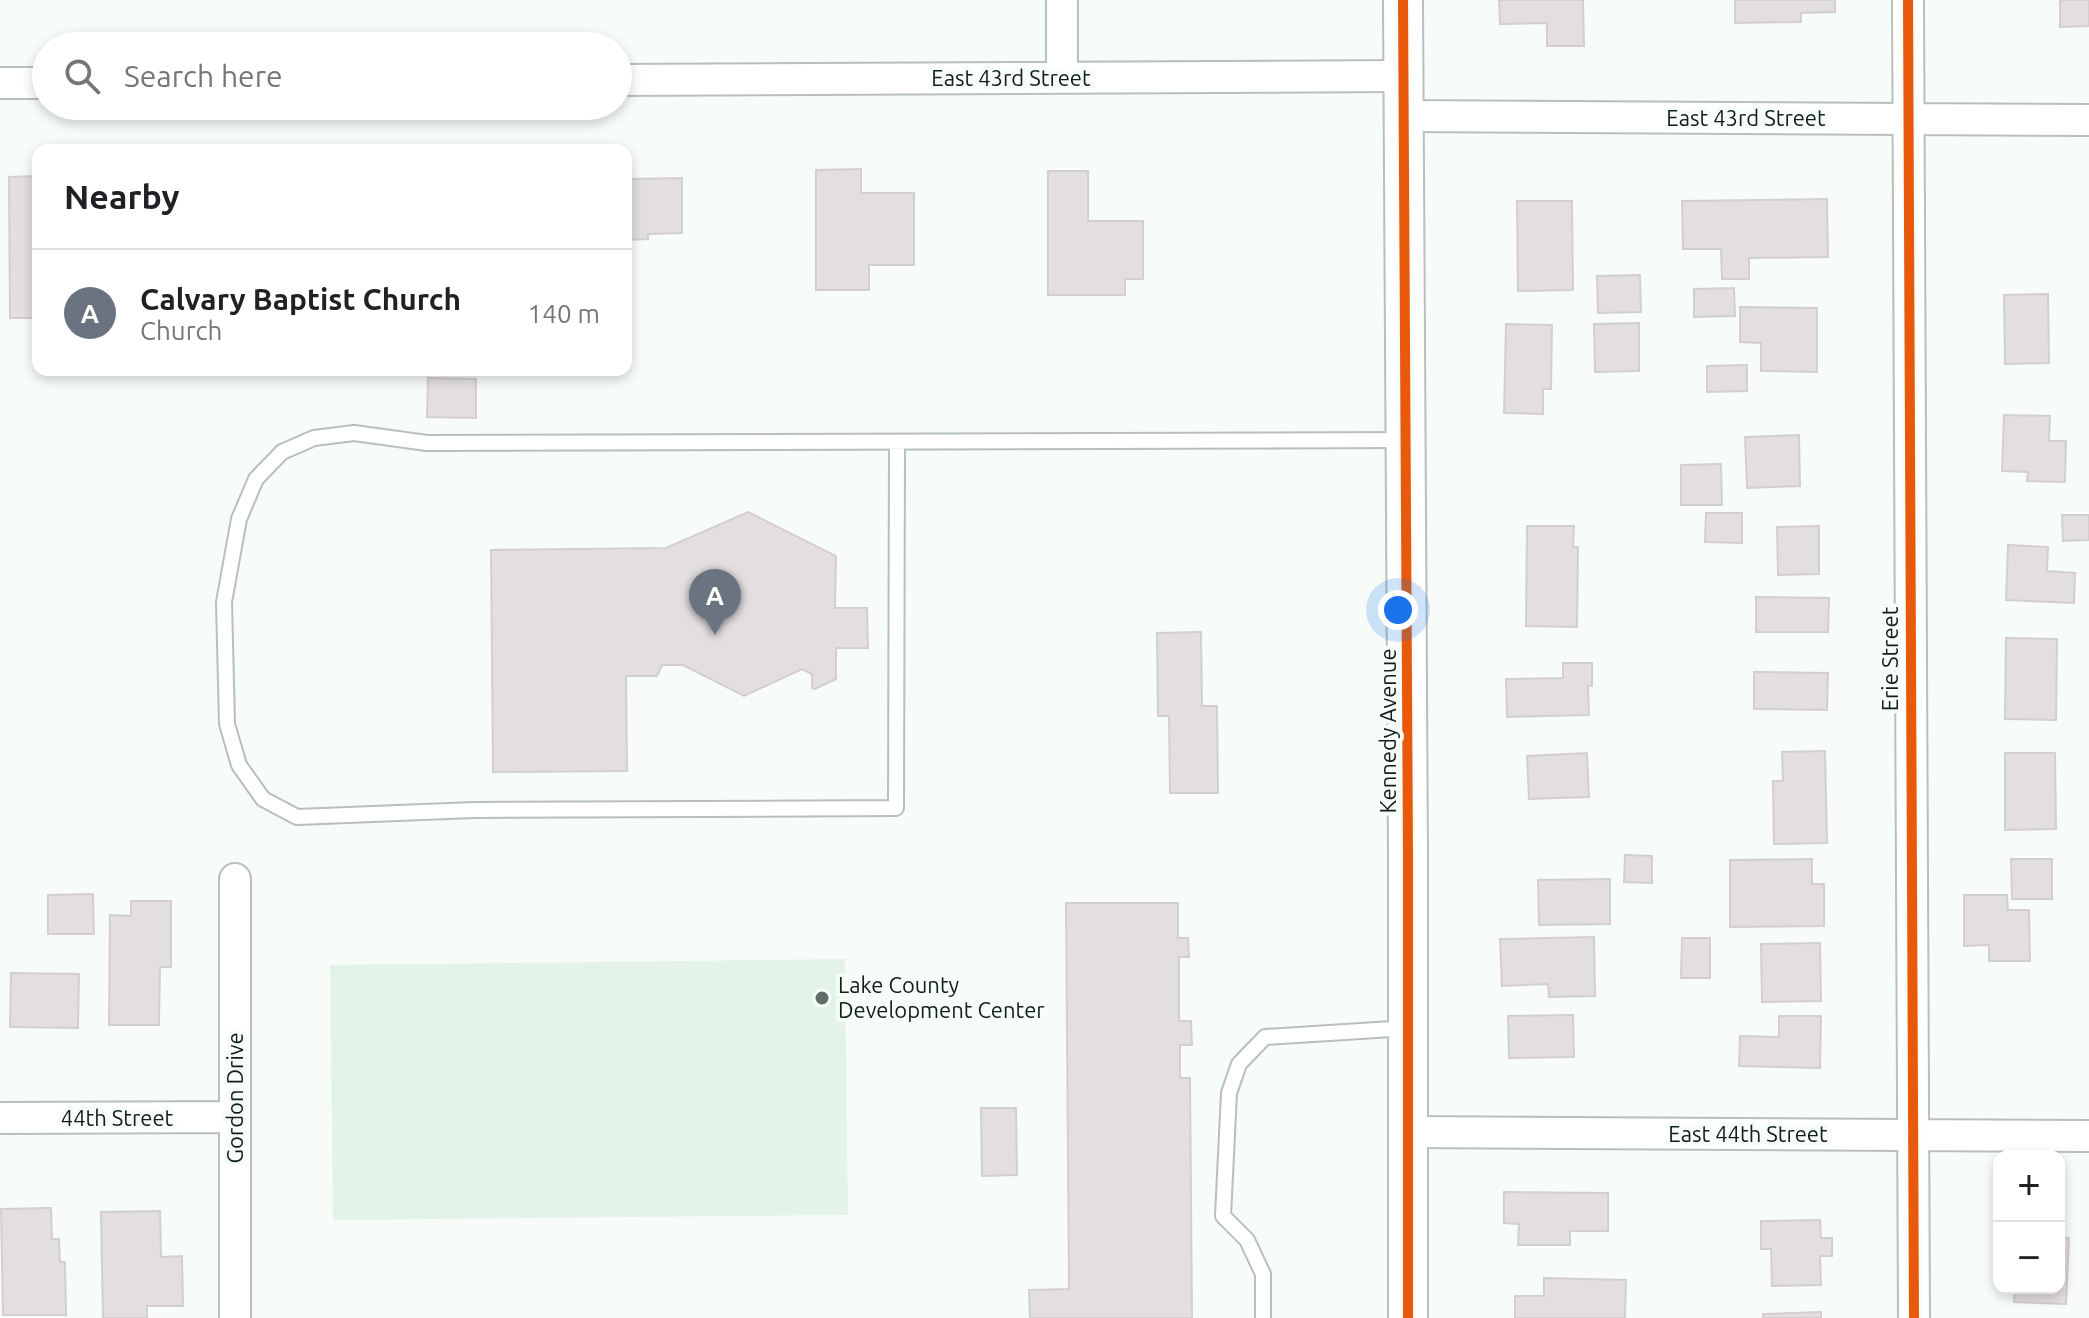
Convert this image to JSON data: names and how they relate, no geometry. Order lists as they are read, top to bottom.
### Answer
{
  "streets": {
    "street": [
      "East 43rd Street",
      "Erie Street",
      "Kennedy Avenue",
      "Gordon Drive",
      "44th Street",
      "East 44th Street"
    ]
  },
  "crossings": [
    ["East 43rd Street", "Erie Street"],
    ["East 43rd Street", "Kennedy Avenue"],
    ["Erie Street", "East 44th Street"],
    ["Kennedy Avenue", "East 44th Street"],
    ["Gordon Drive", "44th Street"]
  ],
  "places": ["Lake County Development Center"],
  "page": {
    "search": "Search here",
    "heading": "Nearby",
    "list": [
      {
        "mark": "A",
        "name": "Calvary Baptist Church",
        "note": "Church",
        "value": "140 m"
      }
    ],
    "pins": "A",
    "map_buttons": ["+", "−"]
  }
}
